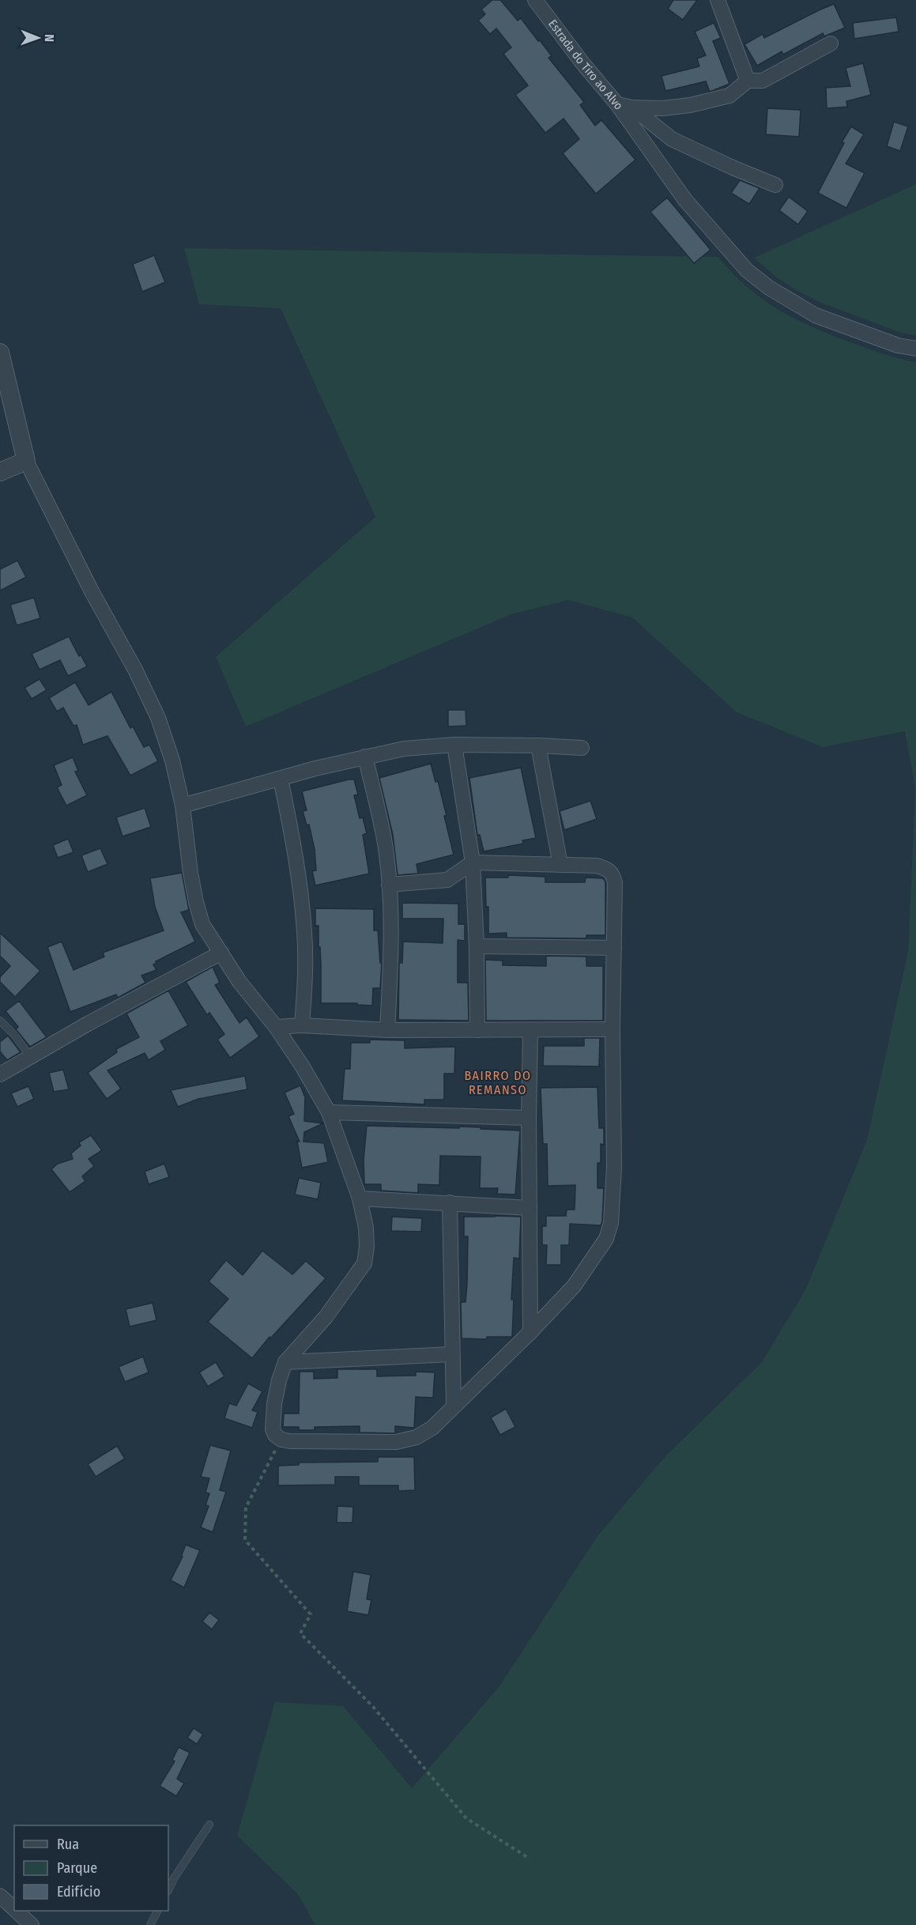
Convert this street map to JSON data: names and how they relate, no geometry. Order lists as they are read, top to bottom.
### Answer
{
  "streets": {
    "street": ["Estrada do Tiro ao Alvo"]
  },
  "districts": ["BAIRRO DO REMANSO"],
  "legend": ["Rua", "Parque", "Edifício"],
  "north": "right"
}
